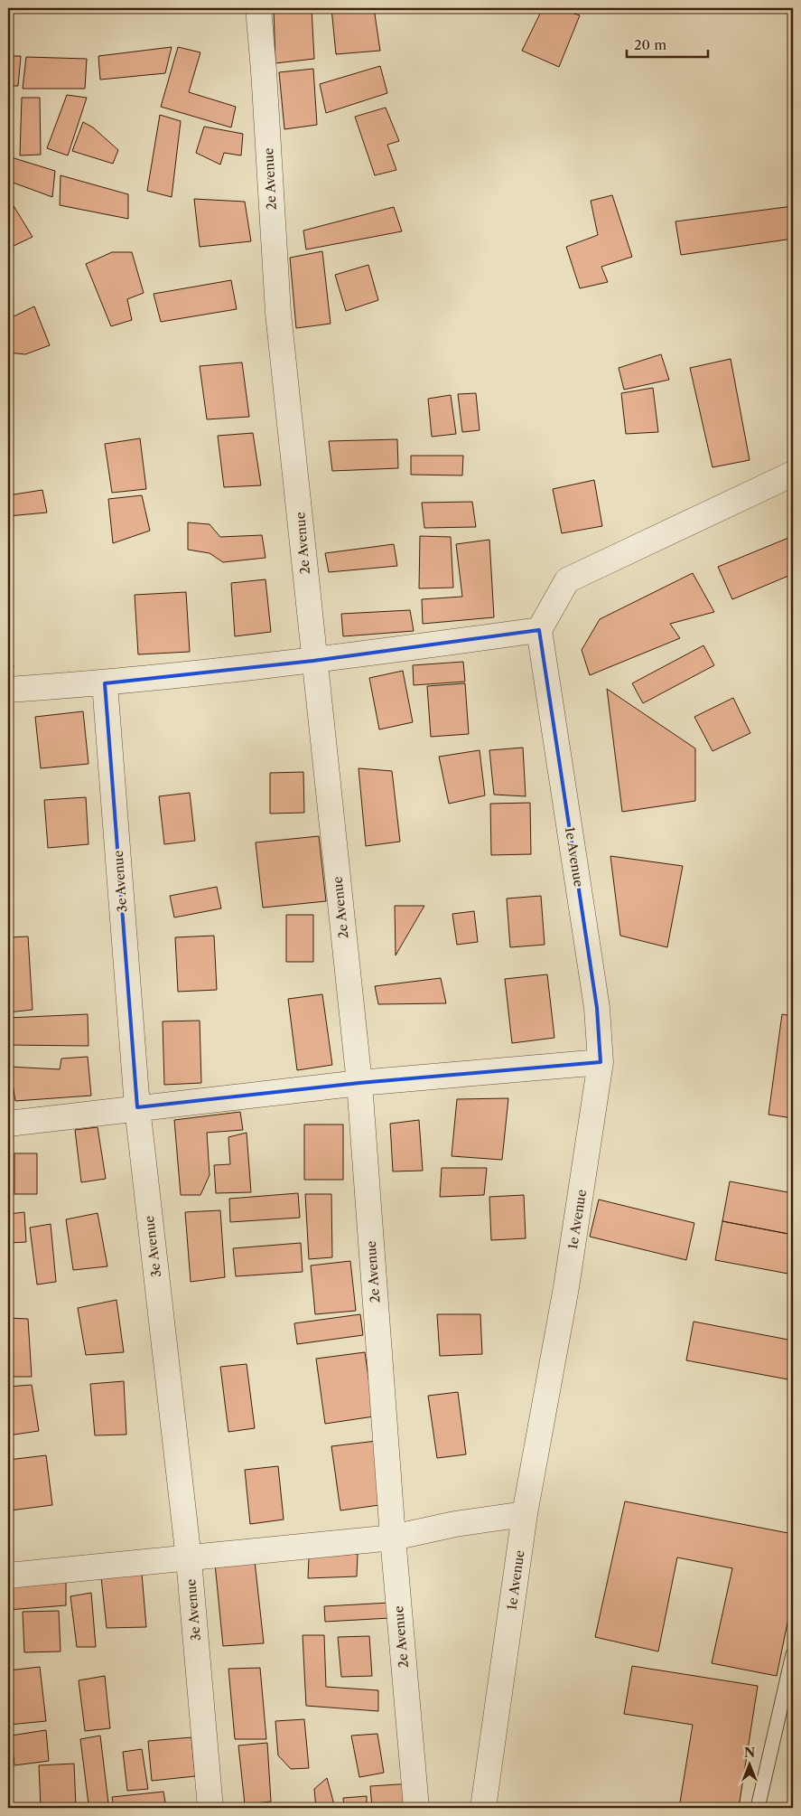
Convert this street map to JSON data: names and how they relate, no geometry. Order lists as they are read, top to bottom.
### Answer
{
  "streets": {
    "street": ["2e Avenue", "1e Avenue", "3e Avenue"]
  },
  "scale_bar": "20 m",
  "north": "top"
}
